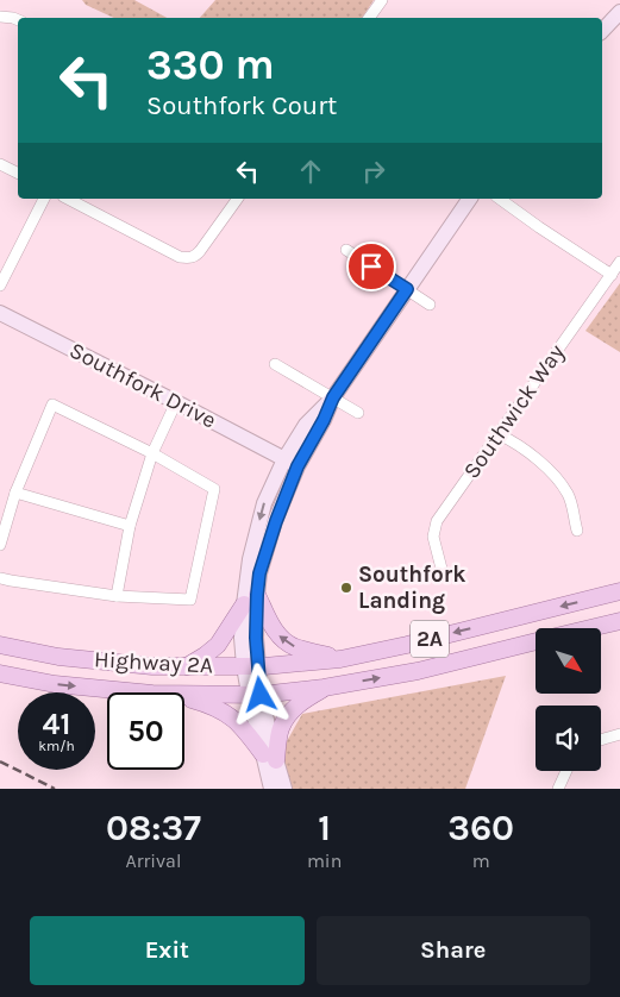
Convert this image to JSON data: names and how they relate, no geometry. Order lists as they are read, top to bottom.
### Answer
{
  "streets": {
    "main road": ["2A", "Highway 2A"],
    "street": ["Southfork Drive", "Southwick Way"]
  },
  "places": ["Southfork Landing"],
  "north": "bottom right",
  "page": {
    "turn": ["330 m", "Southfork Court"],
    "speed": "41 km/h",
    "limit": "50",
    "eta": [
      "08:37",
      "Arrival",
      "1",
      "min",
      "360",
      "m"
    ],
    "buttons": ["Exit", "Share"]
  }
}
